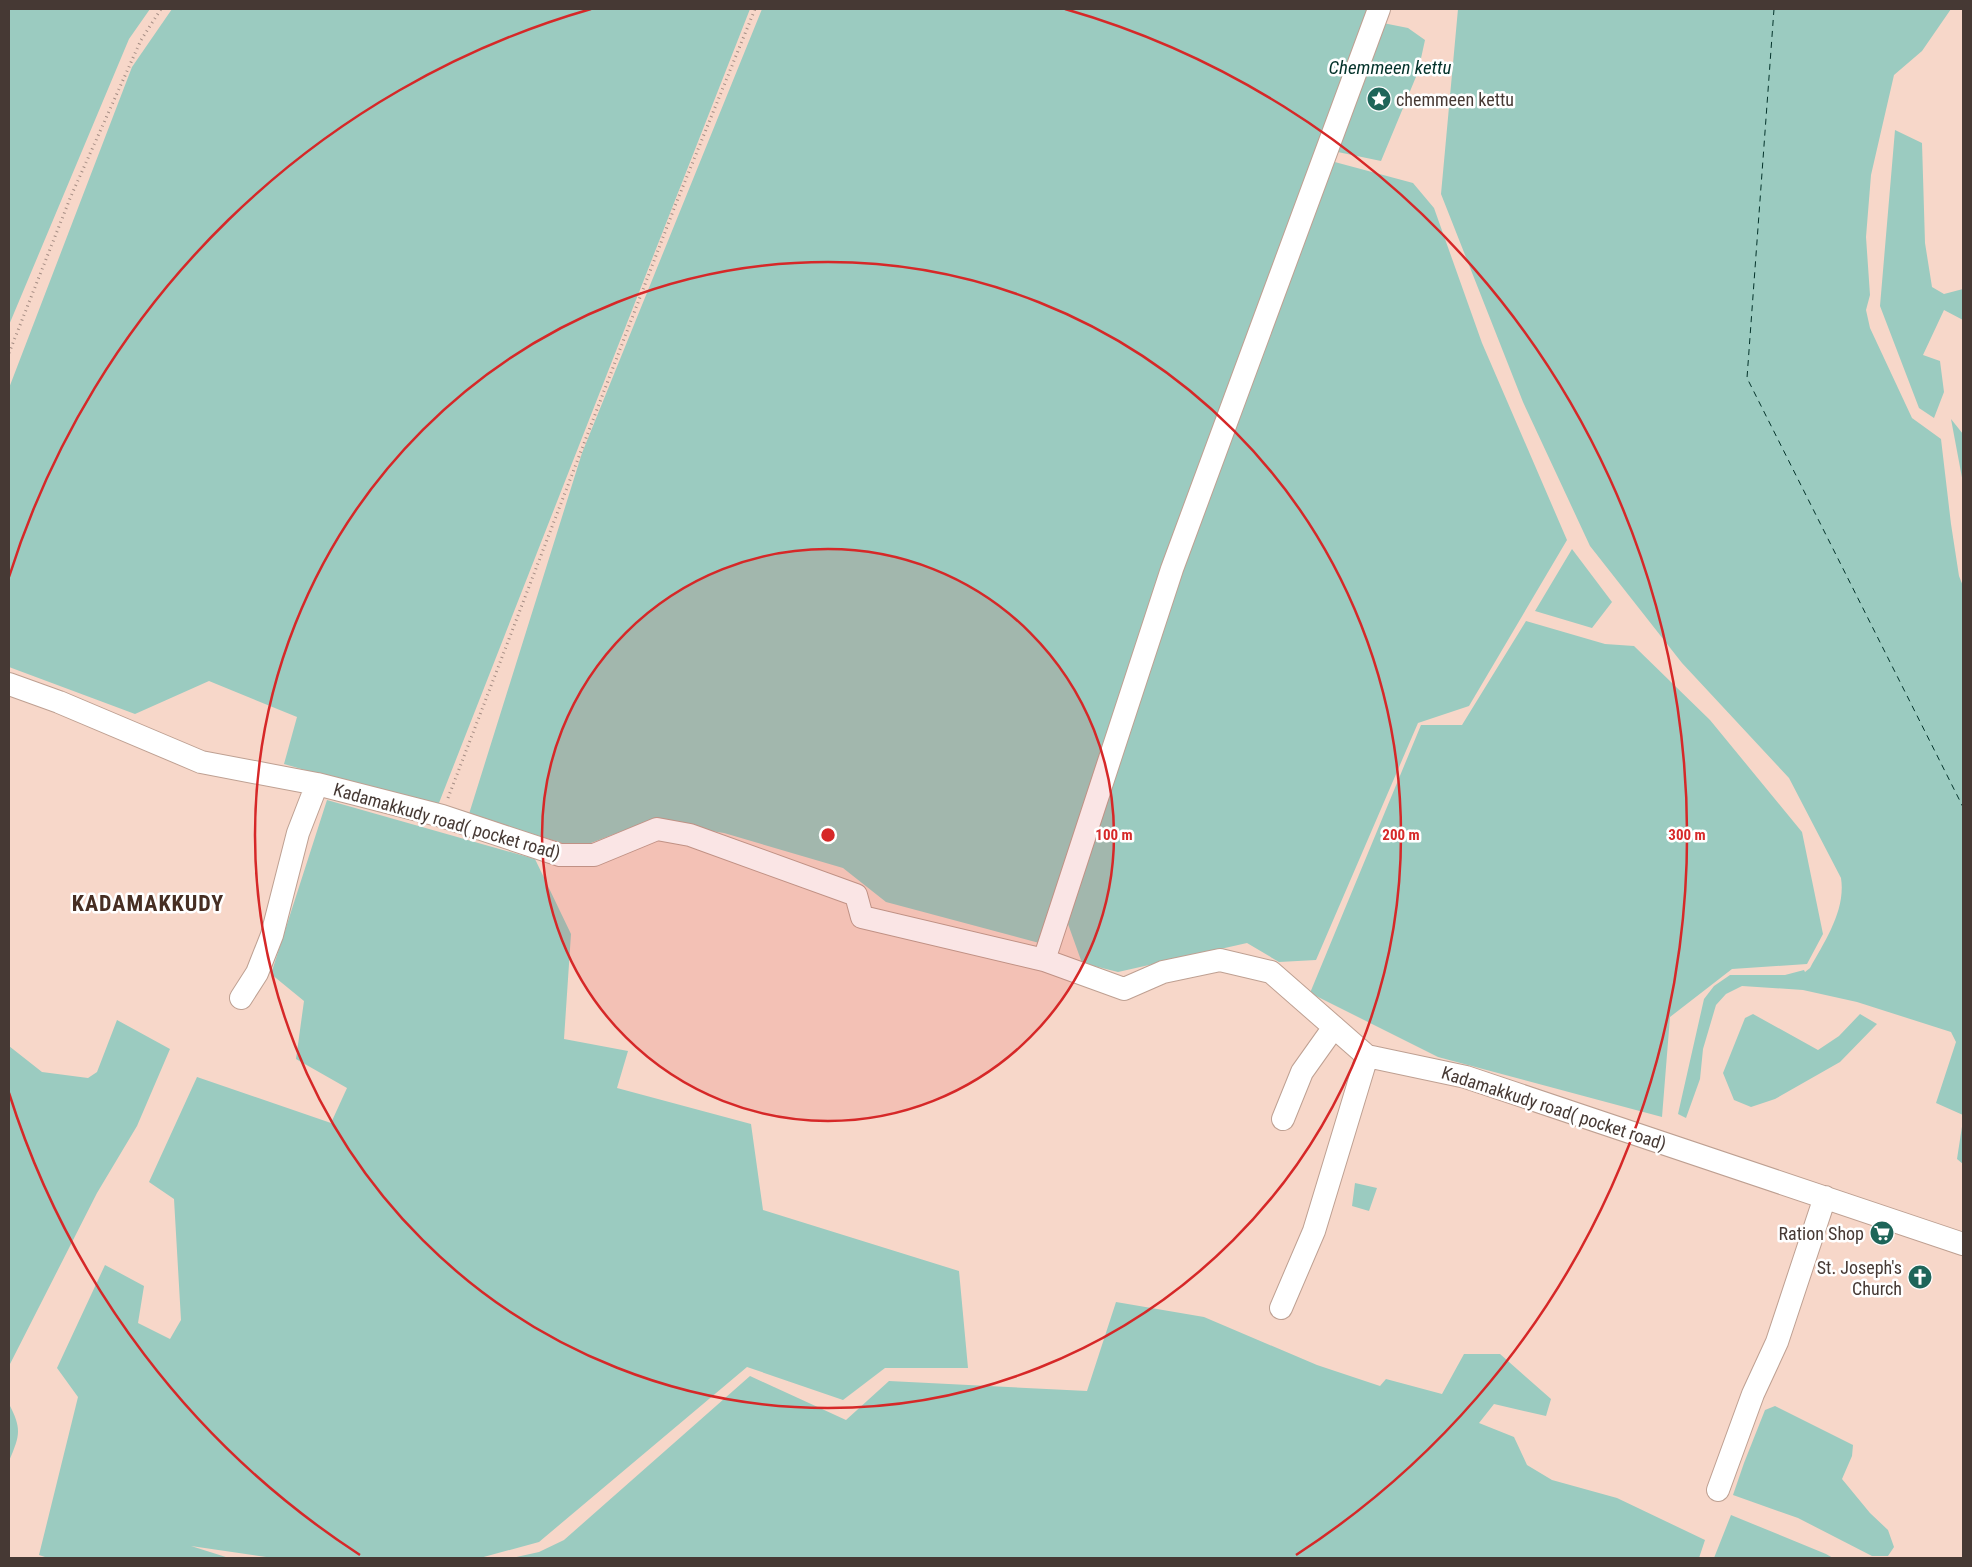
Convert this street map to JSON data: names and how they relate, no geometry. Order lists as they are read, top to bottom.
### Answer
{
  "streets": {
    "street": ["Kadamakkudy road( pocket road)"]
  },
  "districts": ["KADAMAKKUDY"],
  "water": ["Chemmeen kettu"],
  "places": {
    "place": ["chemmeen kettu"],
    "supermarket": ["Ration Shop"],
    "church": ["St. Joseph's Church"]
  },
  "rings": ["100 m", "200 m", "300 m"]
}
